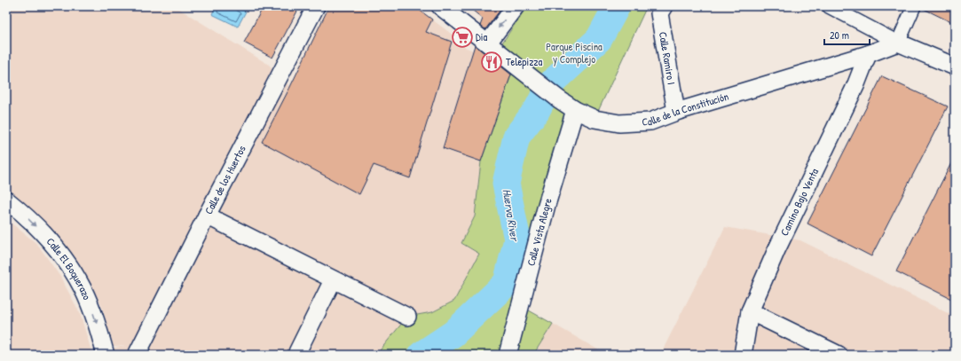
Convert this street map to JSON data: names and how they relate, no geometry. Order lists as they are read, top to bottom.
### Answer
{
  "streets": {
    "street": [
      "Calle Ramiro I",
      "Calle de la Constitución",
      "Calle de los Huertos",
      "Camino Bajo Venta",
      "Calle Vista Alegre",
      "Calle El Boquerazo"
    ]
  },
  "crossings": [
    ["Calle Ramiro I", "Calle de la Constitución"],
    ["Calle de la Constitución", "Camino Bajo Venta"],
    ["Calle de la Constitución", "Calle Vista Alegre"]
  ],
  "one_way": ["Calle El Boquerazo"],
  "water": ["Huerva River"],
  "parks": ["Parque Piscina y Complejo"],
  "places": {
    "supermarket": ["Dia"],
    "restaurant": ["Telepizza"]
  },
  "scale_bar": "20 m"
}
